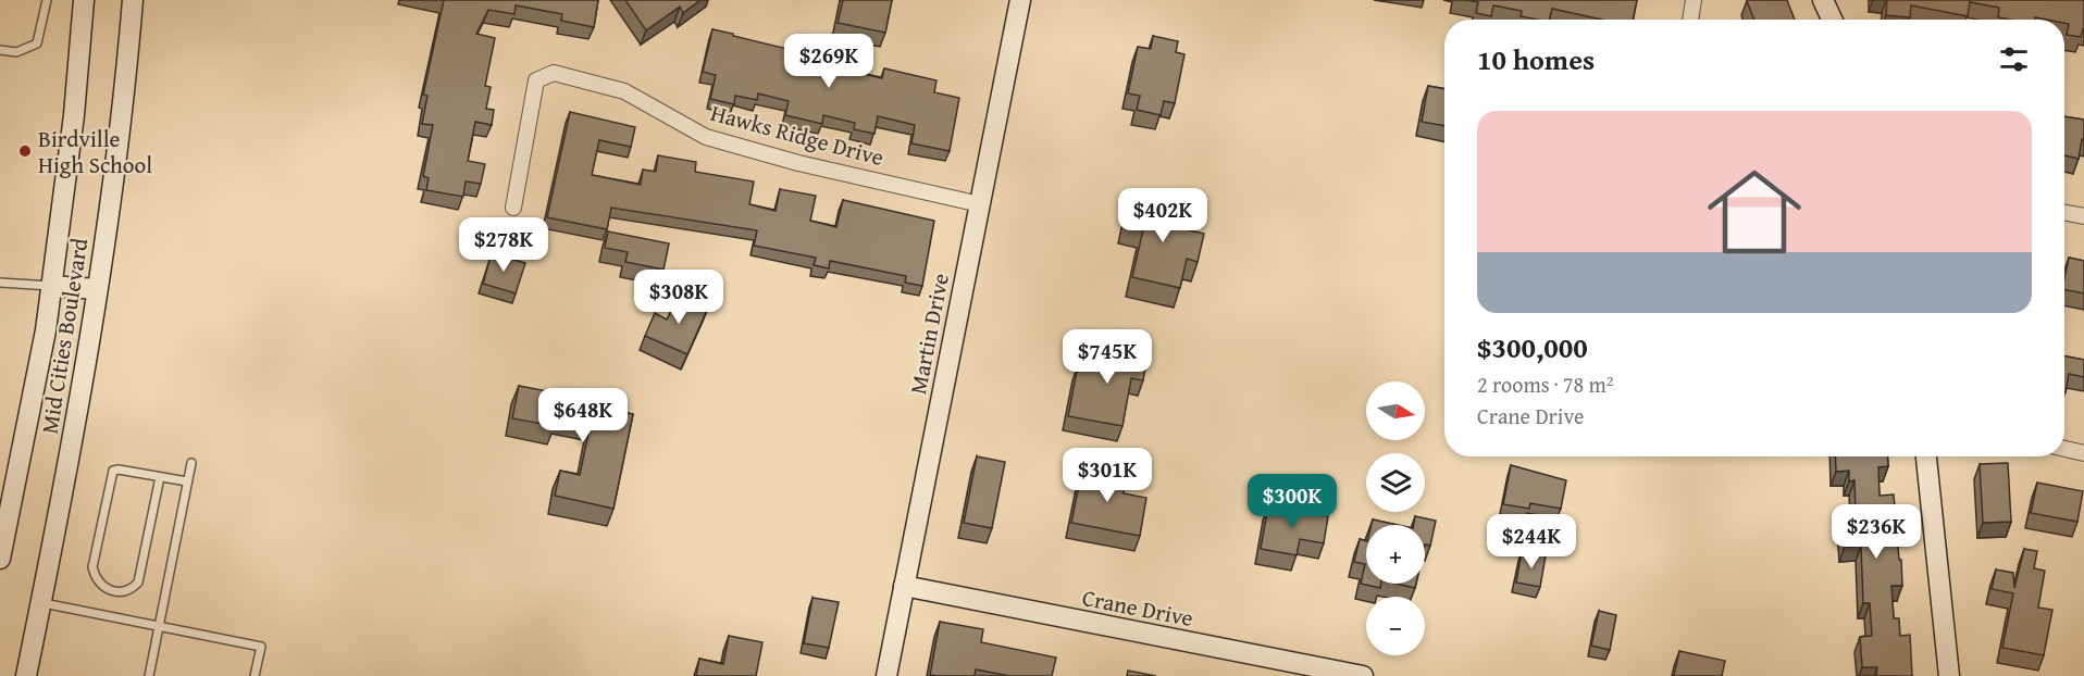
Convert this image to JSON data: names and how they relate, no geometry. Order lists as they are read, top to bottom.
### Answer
{
  "streets": {
    "street": [
      "Hawks Ridge Drive",
      "Martin Drive",
      "Mid Cities Boulevard",
      "Crane Drive"
    ]
  },
  "crossings": [
    ["Hawks Ridge Drive", "Martin Drive"],
    ["Martin Drive", "Crane Drive"]
  ],
  "places": ["Birdville High School"],
  "north": "right",
  "page": {
    "heading": "10 homes",
    "price": [
      "$269K",
      "$402K",
      "$278K",
      "$308K",
      "$745K",
      "$648K",
      "$301K",
      "$300K",
      "$236K",
      "$244K"
    ],
    "list": [
      {
        "name": "$300,000",
        "note": "2 rooms · 78 m² · Crane Drive"
      }
    ],
    "map_buttons": ["+", "−"]
  }
}
